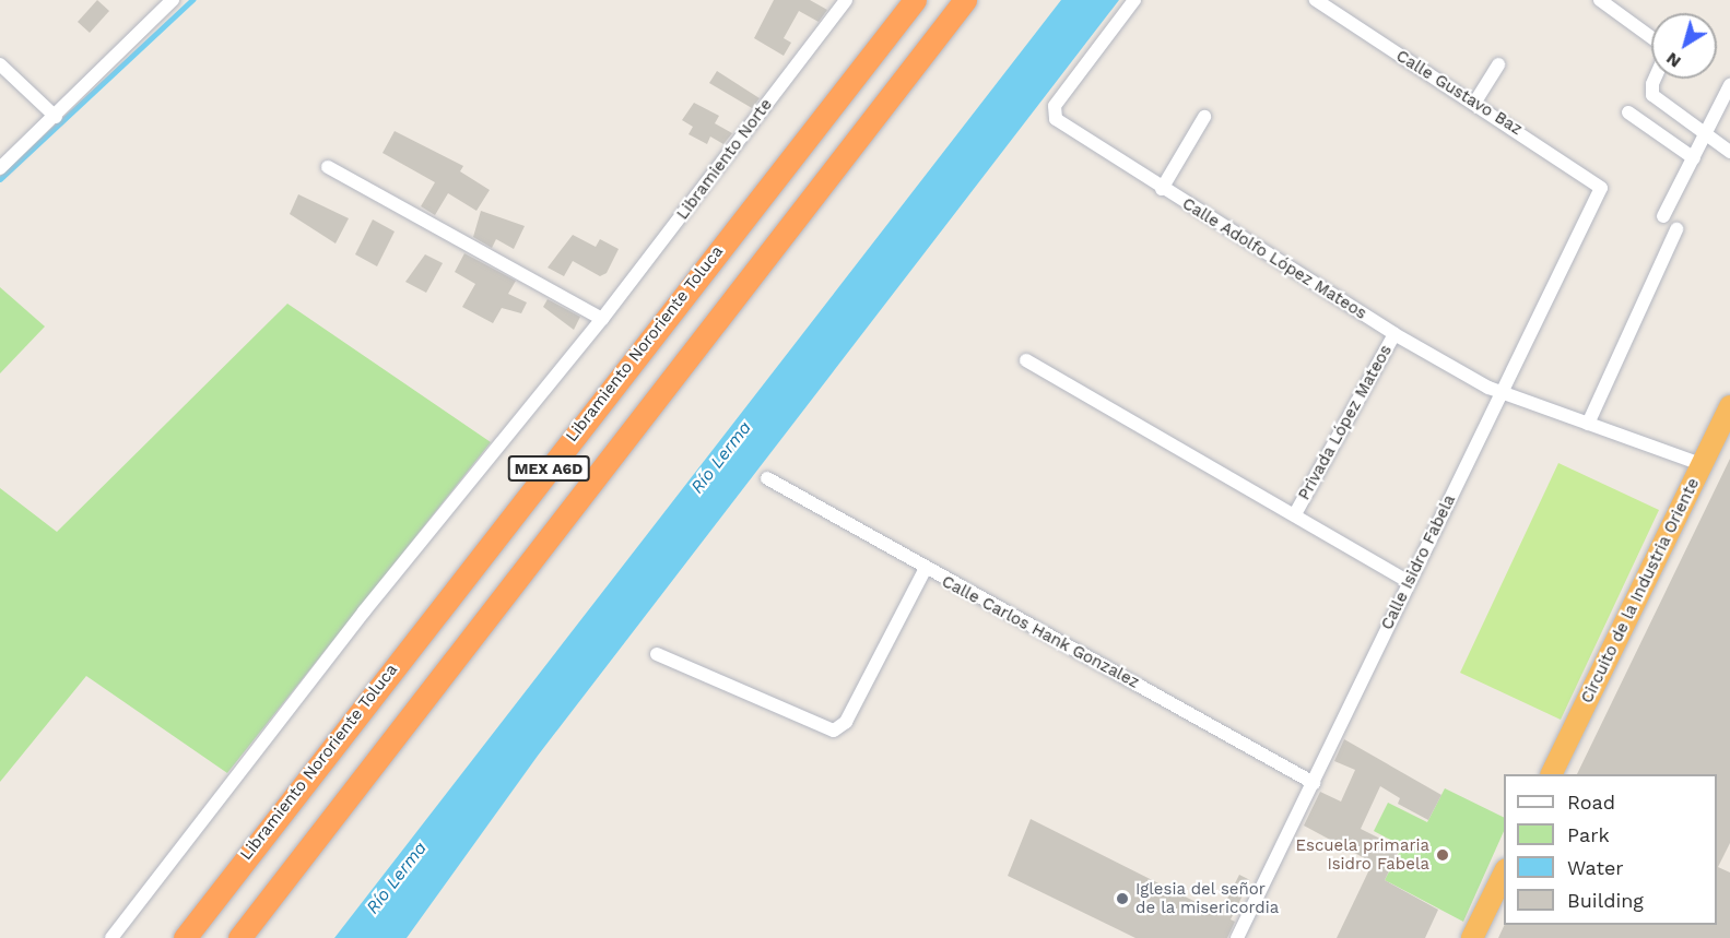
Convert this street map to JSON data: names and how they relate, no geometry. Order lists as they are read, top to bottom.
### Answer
{
  "streets": {
    "highway": ["Libramiento Nororiente Toluca", "MEX A6D", "Circuito de la Industria Oriente"],
    "street": [
      "Calle Gustavo Baz",
      "Libramiento Norte",
      "Calle Adolfo López Mateos",
      "Privada López Mateos",
      "Calle Isidro Fabela",
      "Calle Carlos Hank Gonzalez"
    ]
  },
  "crossings": [
    ["Calle Gustavo Baz", "Calle Isidro Fabela"],
    ["Calle Adolfo López Mateos", "Privada López Mateos"],
    ["Calle Adolfo López Mateos", "Calle Isidro Fabela"],
    ["Calle Adolfo López Mateos", "Circuito de la Industria Oriente"],
    ["Calle Isidro Fabela", "Calle Carlos Hank Gonzalez"]
  ],
  "water": ["Río Lerma"],
  "places": ["Escuela primaria Isidro Fabela", "Iglesia del señor de la misericordia"],
  "legend": [
    "Road",
    "Park",
    "Water",
    "Building"
  ],
  "north": "bottom left"
}
